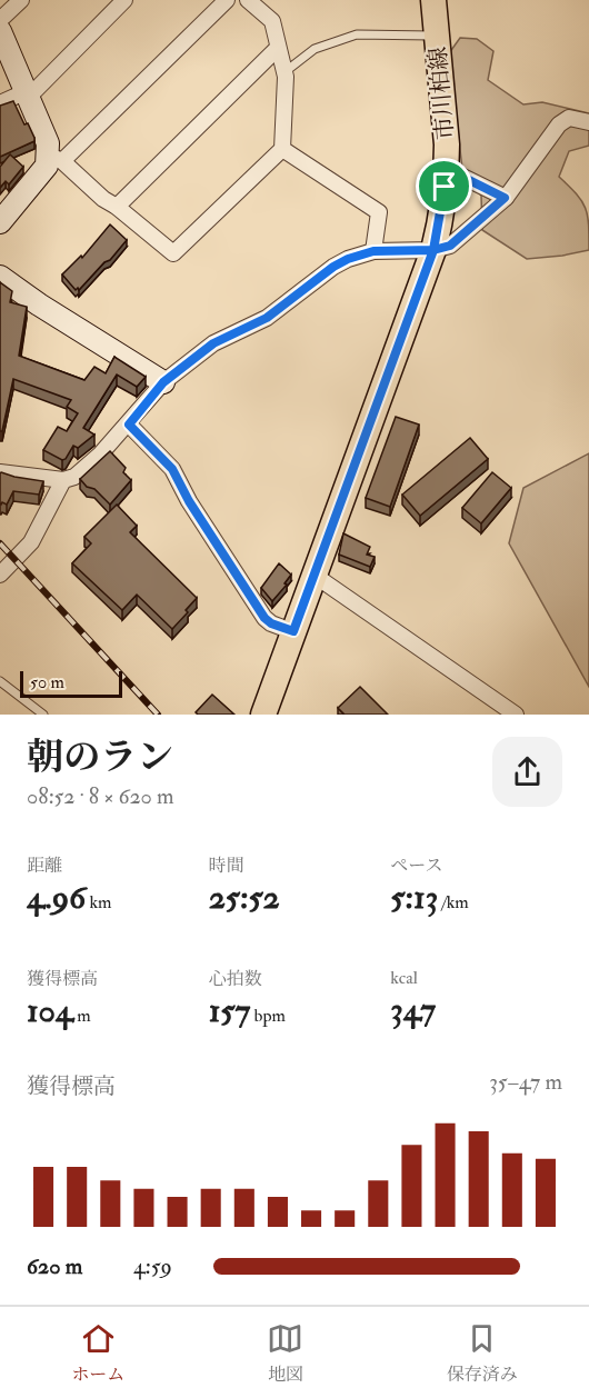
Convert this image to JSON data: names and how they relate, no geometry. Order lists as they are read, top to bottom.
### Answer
{
  "streets": {
    "main road": ["市川柏線"]
  },
  "scale_bar": "50 m",
  "page": {
    "scale": "50 m",
    "heading": ["朝のラン", "08:52 · 8 × 620 m"],
    "stats": [
      ["距離", "4.96 km"],
      ["時間", "25:52"],
      ["ペース", "5:13 /km"],
      ["獲得標高", "104 m"],
      ["心拍数", "157 bpm"],
      ["kcal", "347"]
    ],
    "chart": ["獲得標高", "35–47 m"],
    "list": [
      {
        "name": "620 m",
        "note": "4:59"
      }
    ],
    "tabs": ["ホーム", "地図", "保存済み"]
  }
}
